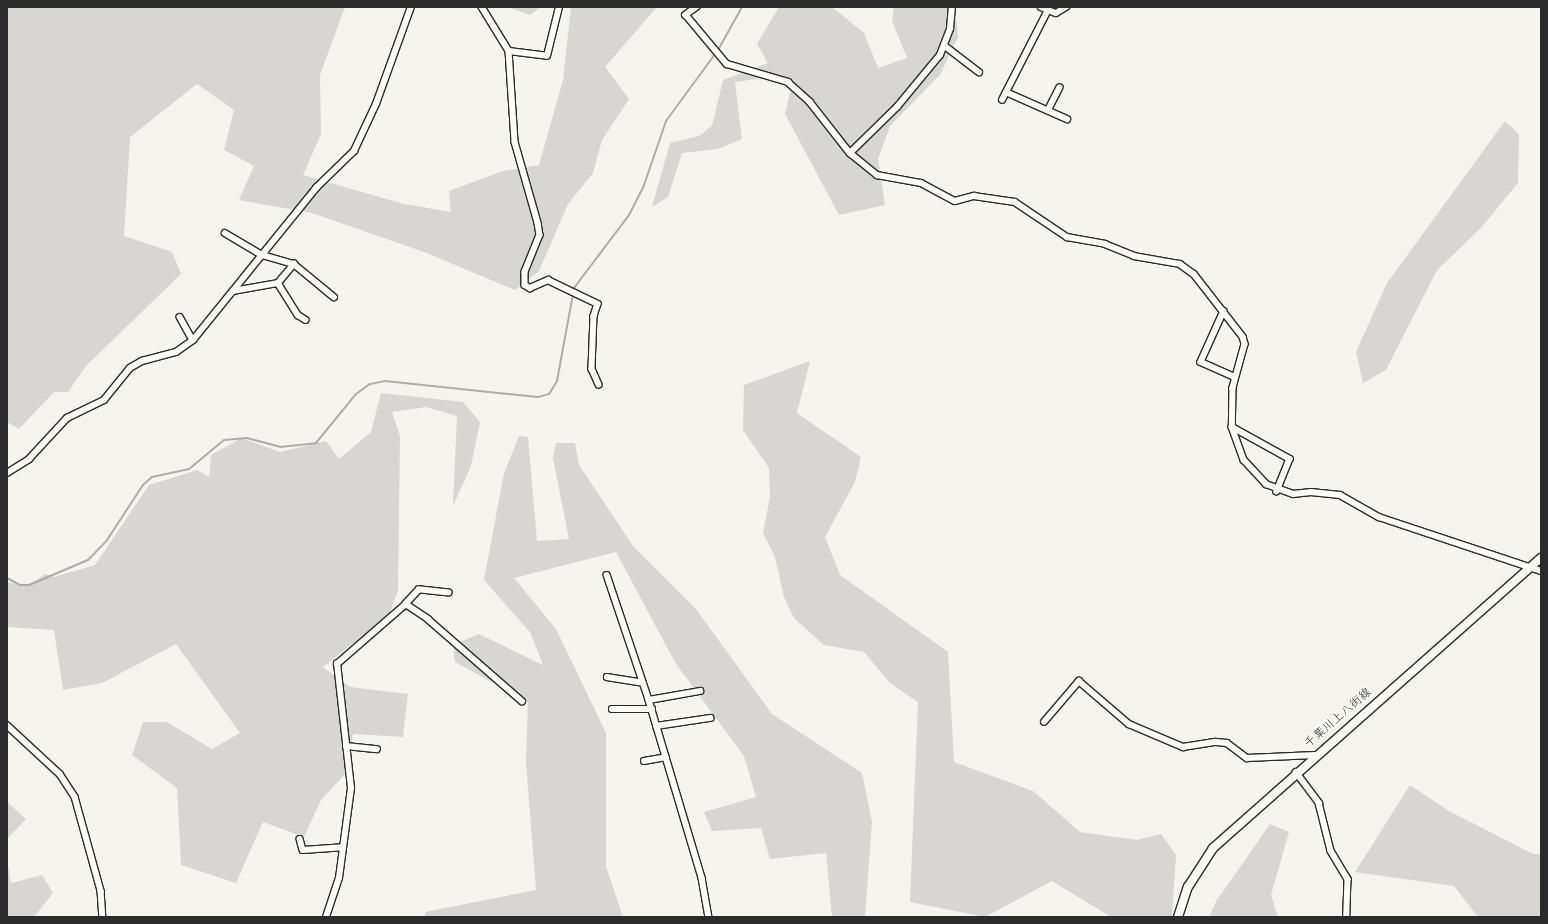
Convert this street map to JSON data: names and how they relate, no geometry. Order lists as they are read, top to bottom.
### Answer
{
  "streets": {
    "main road": ["千葉川上八街線"]
  }
}
